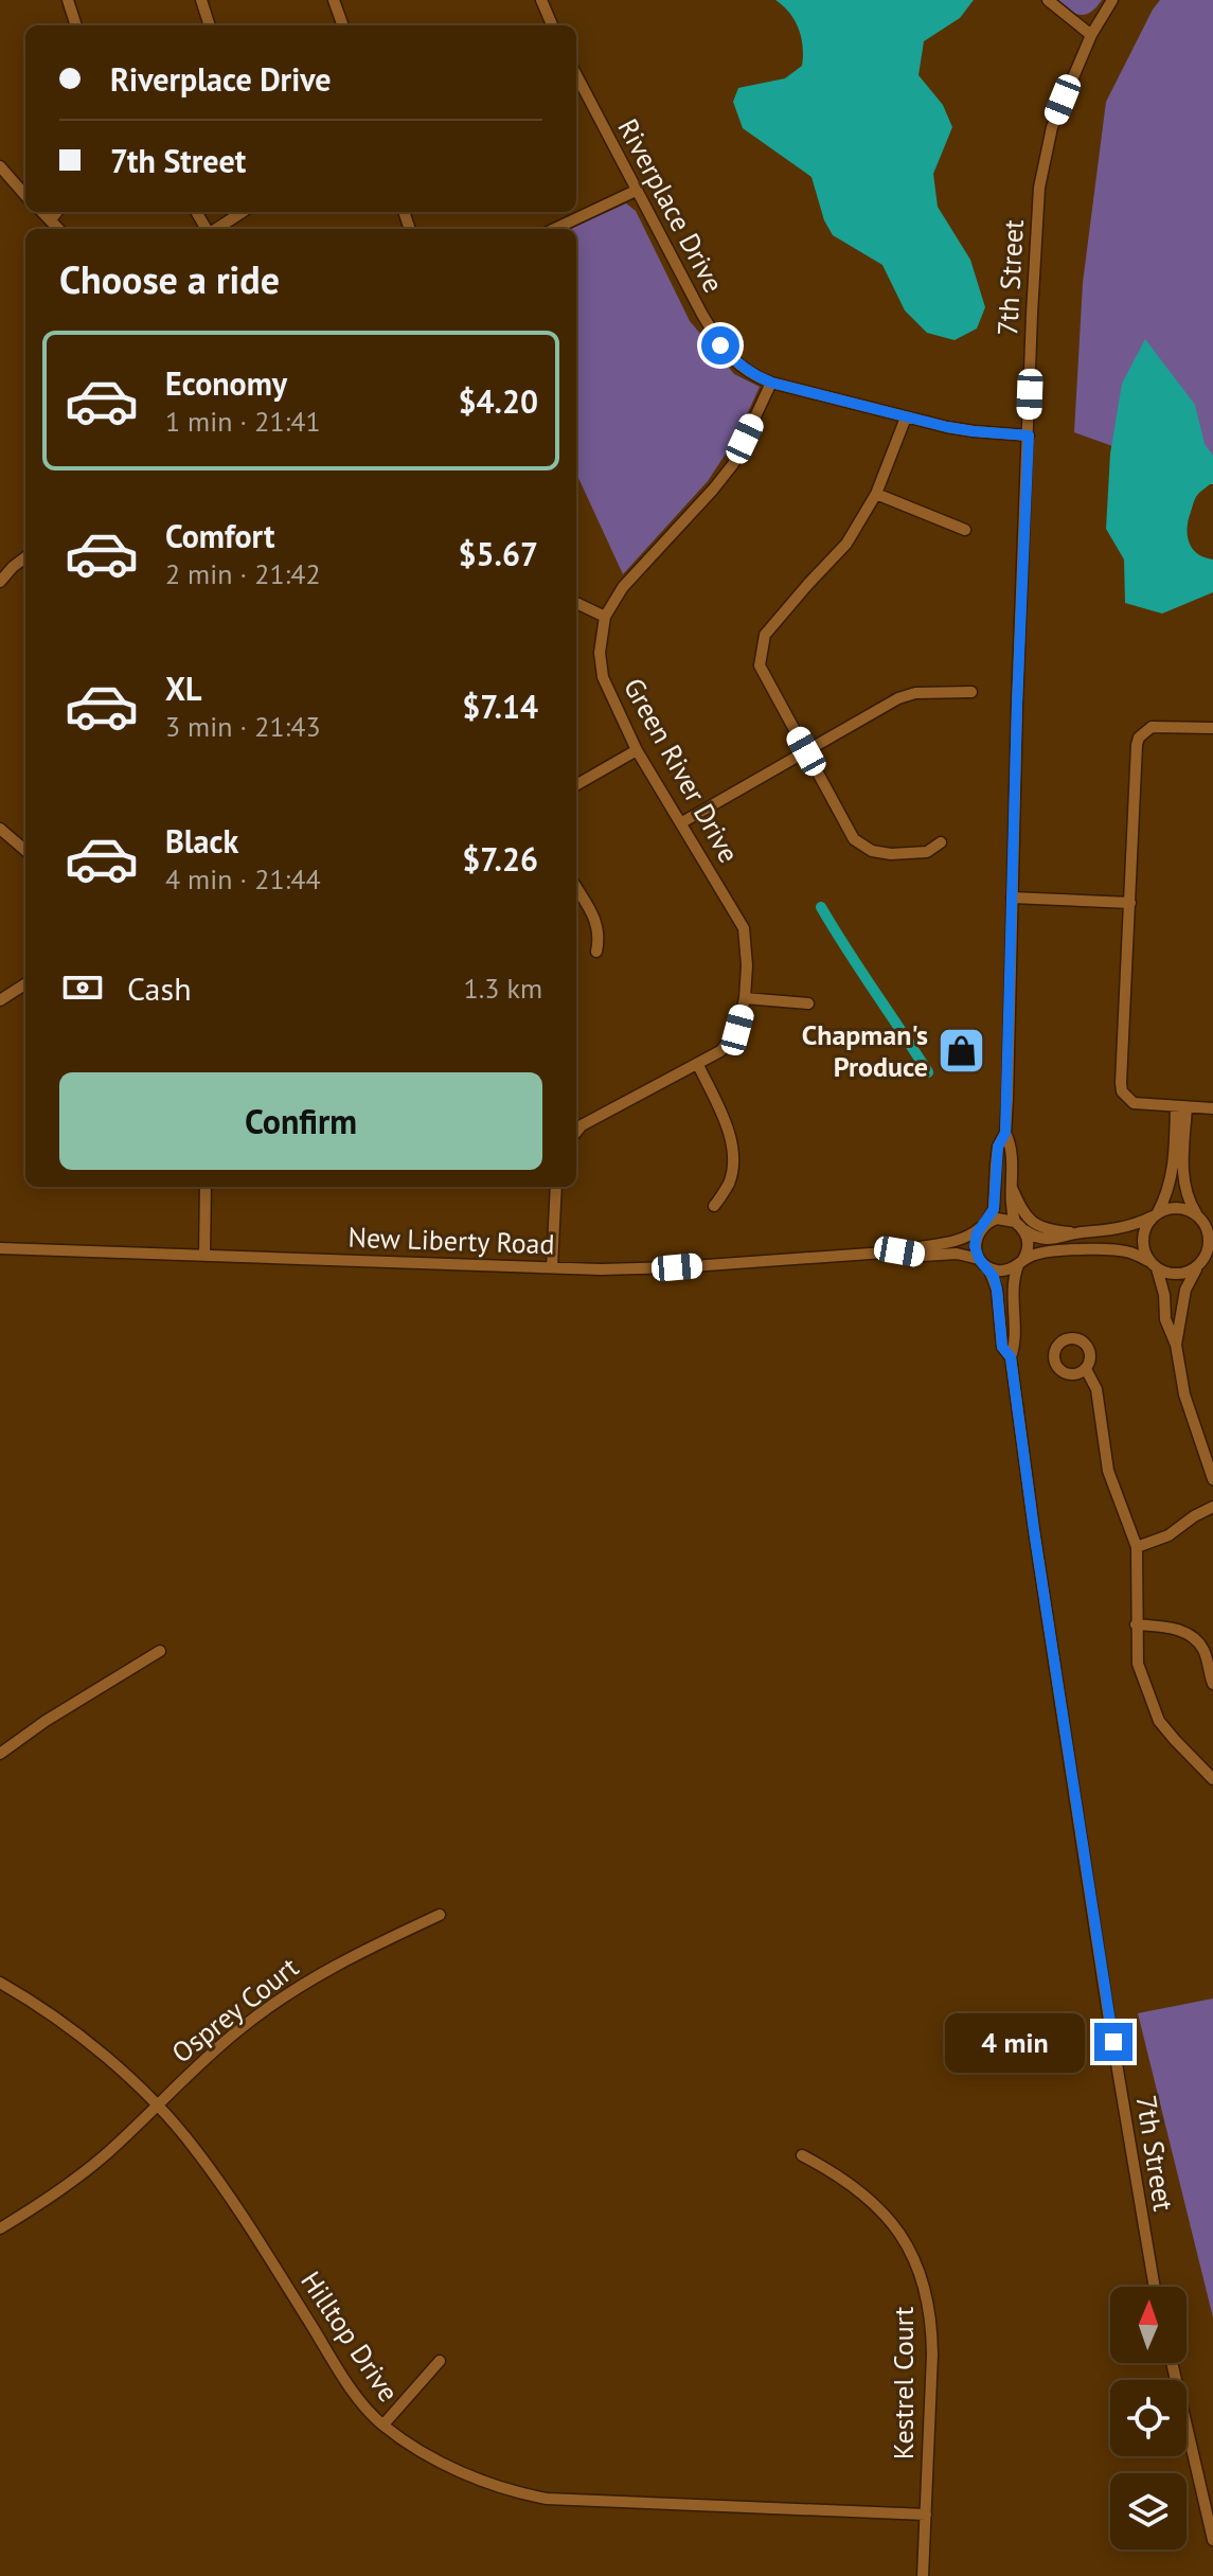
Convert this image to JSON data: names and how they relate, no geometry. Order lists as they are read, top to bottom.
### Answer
{
  "streets": {
    "street": [
      "Riverplace Drive",
      "7th Street",
      "Green River Drive",
      "New Liberty Road",
      "Osprey Court",
      "Hilltop Drive",
      "Kestrel Court"
    ]
  },
  "crossings": [
    ["Riverplace Drive", "7th Street"],
    ["Riverplace Drive", "Green River Drive"],
    ["7th Street", "New Liberty Road"],
    ["Osprey Court", "Hilltop Drive"],
    ["Hilltop Drive", "Kestrel Court"]
  ],
  "places": {
    "shop": ["Chapman's Produce"]
  },
  "north": "top",
  "page": {
    "banner": ["Riverplace Drive", "7th Street"],
    "heading": "Choose a ride",
    "list": [
      {
        "name": "Economy",
        "note": "1 min · 21:41",
        "value": "$4.20"
      },
      {
        "name": "Comfort",
        "note": "2 min · 21:42",
        "value": "$5.67"
      },
      {
        "name": "XL",
        "note": "3 min · 21:43",
        "value": "$7.14"
      },
      {
        "name": "Black",
        "note": "4 min · 21:44",
        "value": "$7.26"
      }
    ],
    "pay": ["Cash", "1.3 km"],
    "buttons": "Confirm",
    "bubble": "4 min"
  }
}
